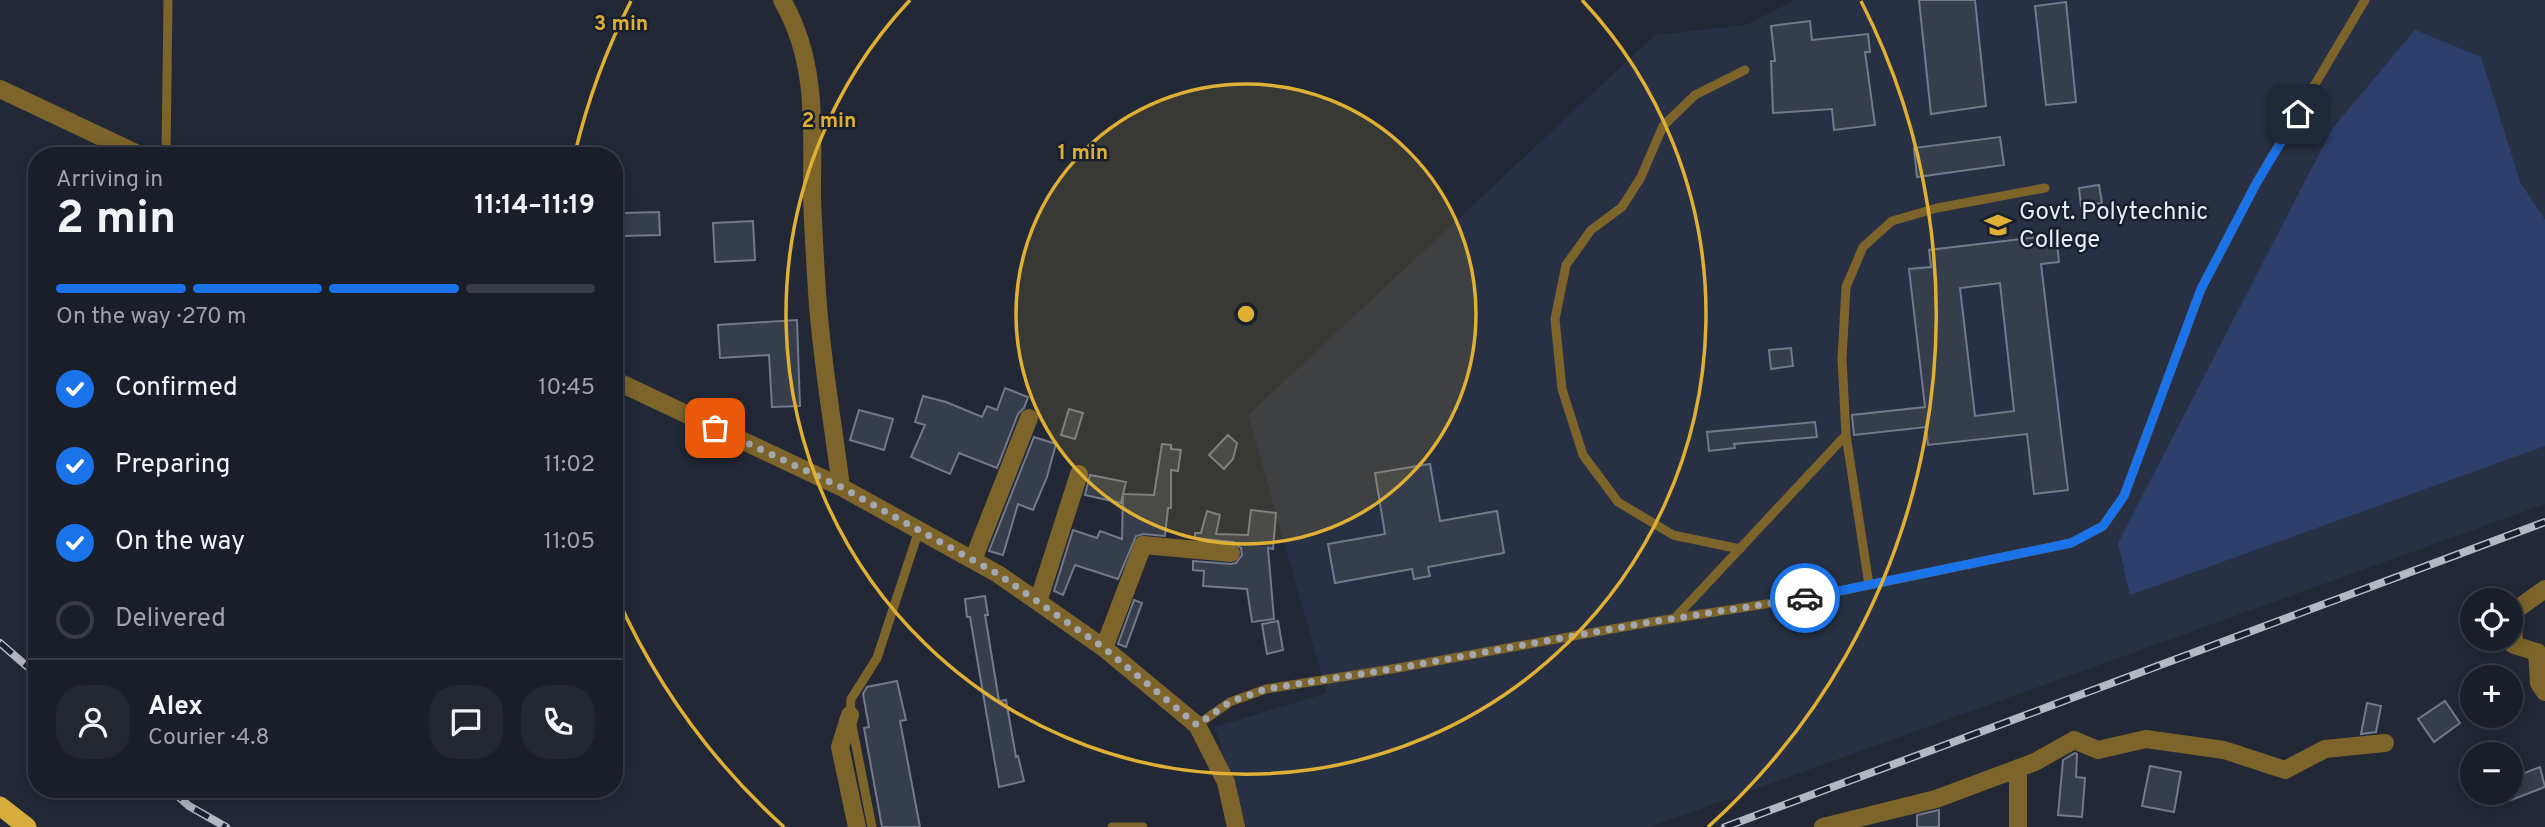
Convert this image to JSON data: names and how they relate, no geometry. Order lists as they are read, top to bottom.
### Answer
{
  "places": {
    "school or university": ["Govt. Polytechnic College"]
  },
  "page": {
    "heading": ["2 min", "Arriving in", "11:14–11:19"],
    "panel": ["Alex", "Courier · 4.8"],
    "bar": "On the way · 270 m",
    "list": [
      ["Confirmed", "10:45"],
      ["Preparing", "11:02"],
      ["On the way", "11:05"],
      "Delivered"
    ],
    "map_buttons": ["+", "−"]
  },
  "rings": ["3 min", "2 min", "1 min"]
}
